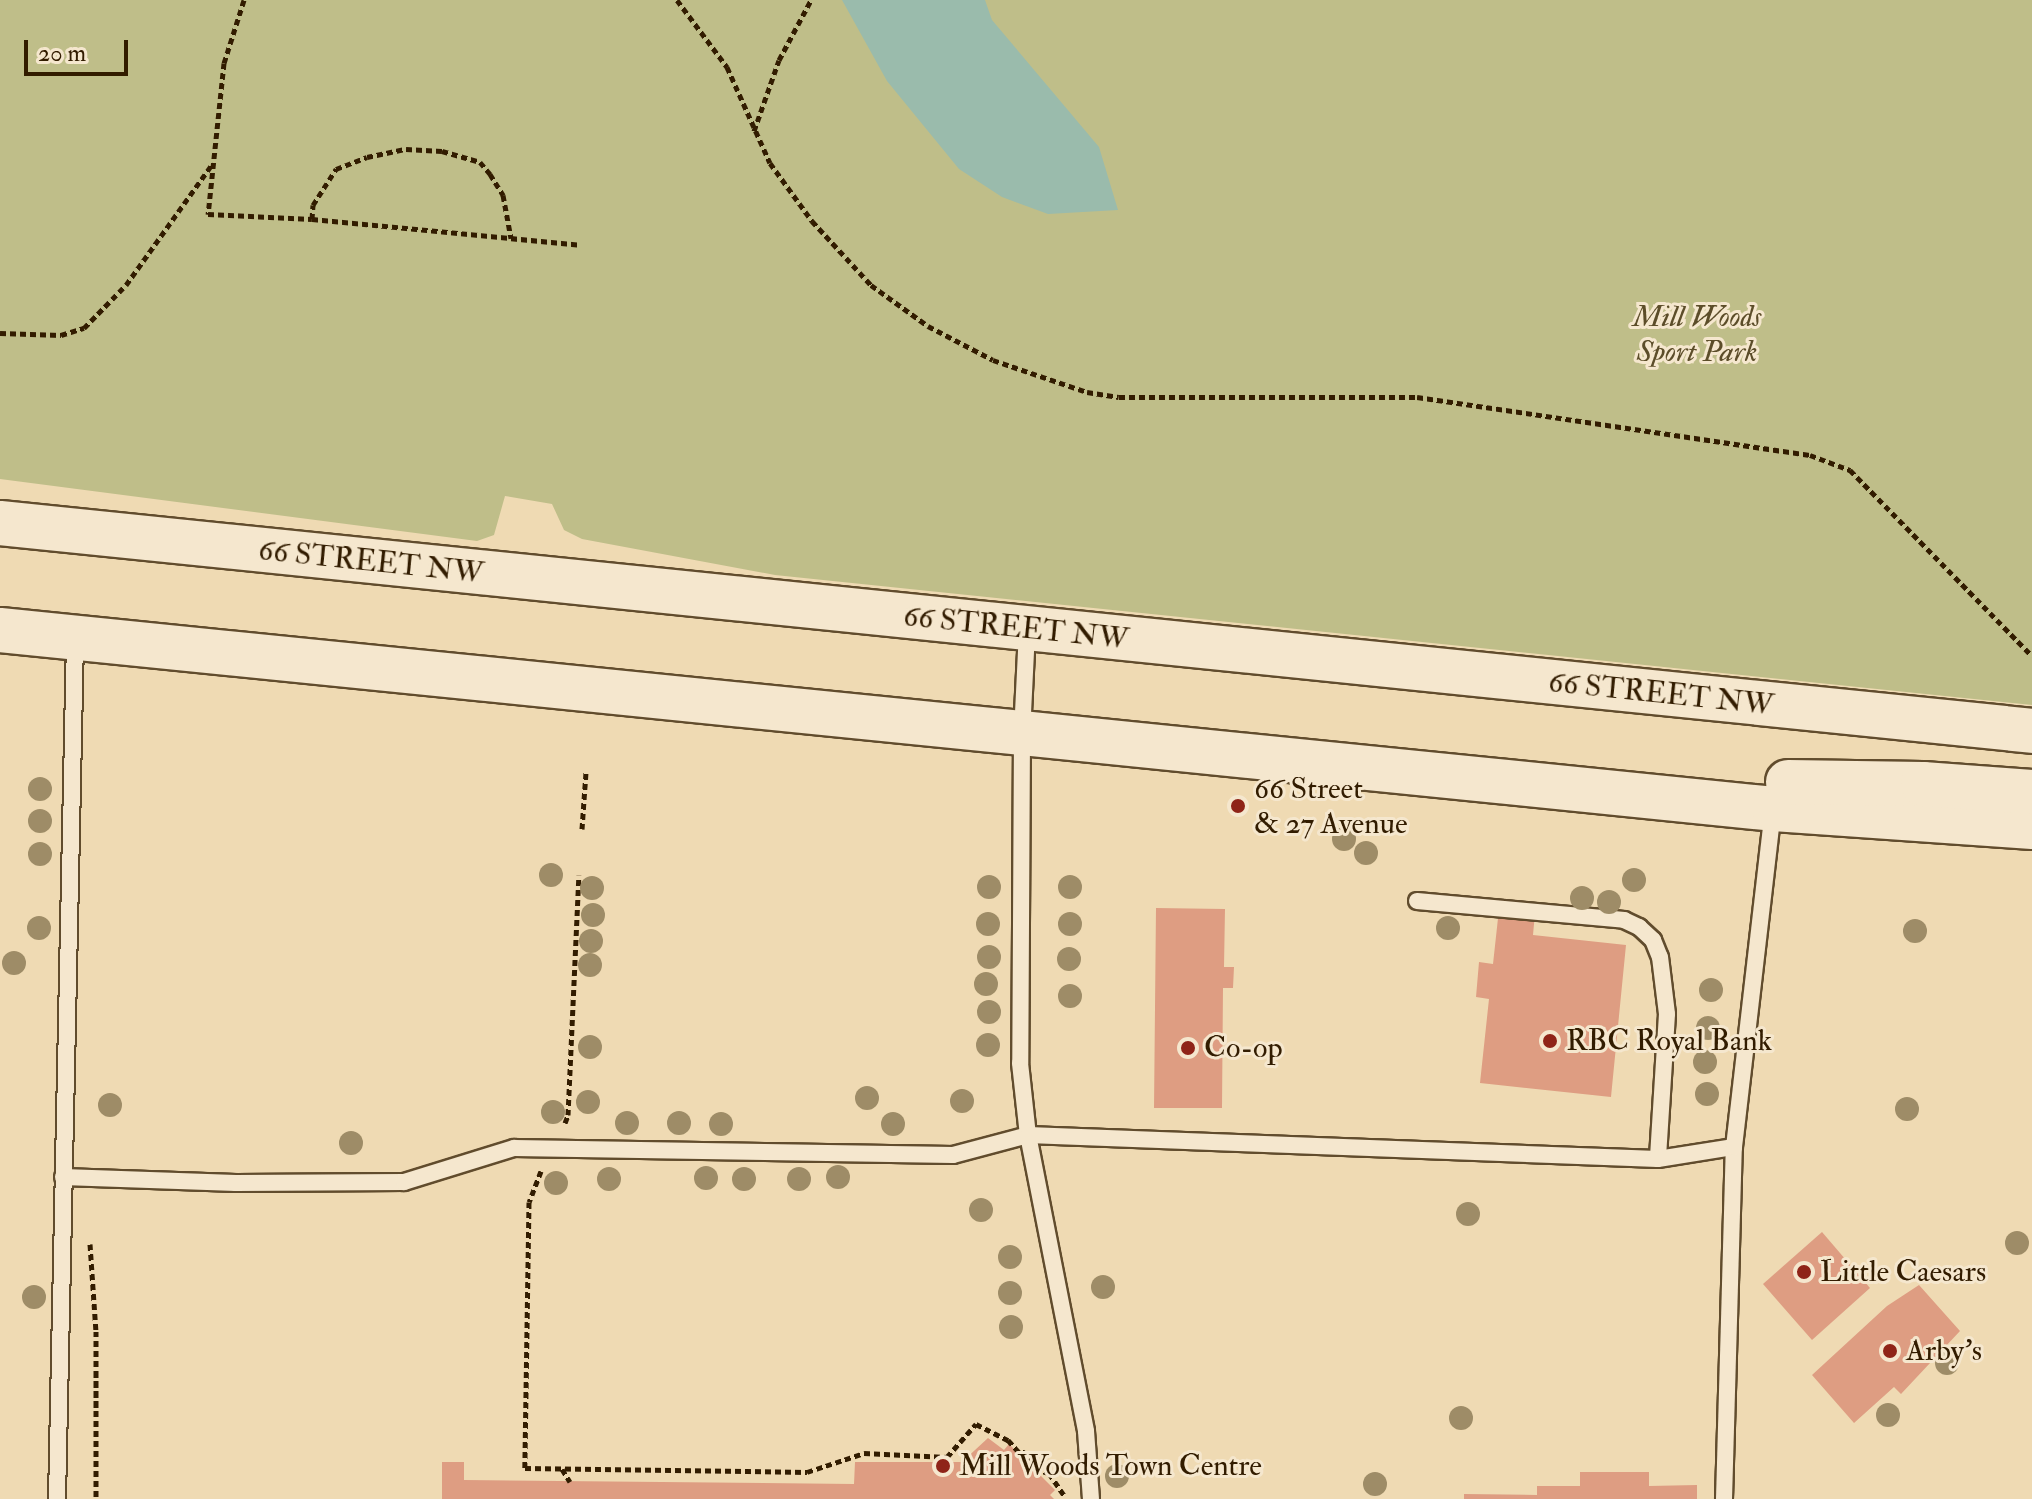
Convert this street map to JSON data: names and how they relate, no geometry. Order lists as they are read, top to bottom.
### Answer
{
  "streets": {
    "main road": ["66 STREET NW"]
  },
  "parks": ["Mill Woods Sport Park"],
  "places": [
    "66 Street & 27 Avenue",
    "RBC Royal Bank",
    "Co-op",
    "Little Caesars",
    "Arby's",
    "Mill Woods Town Centre"
  ],
  "scale_bar": "20 m"
}
